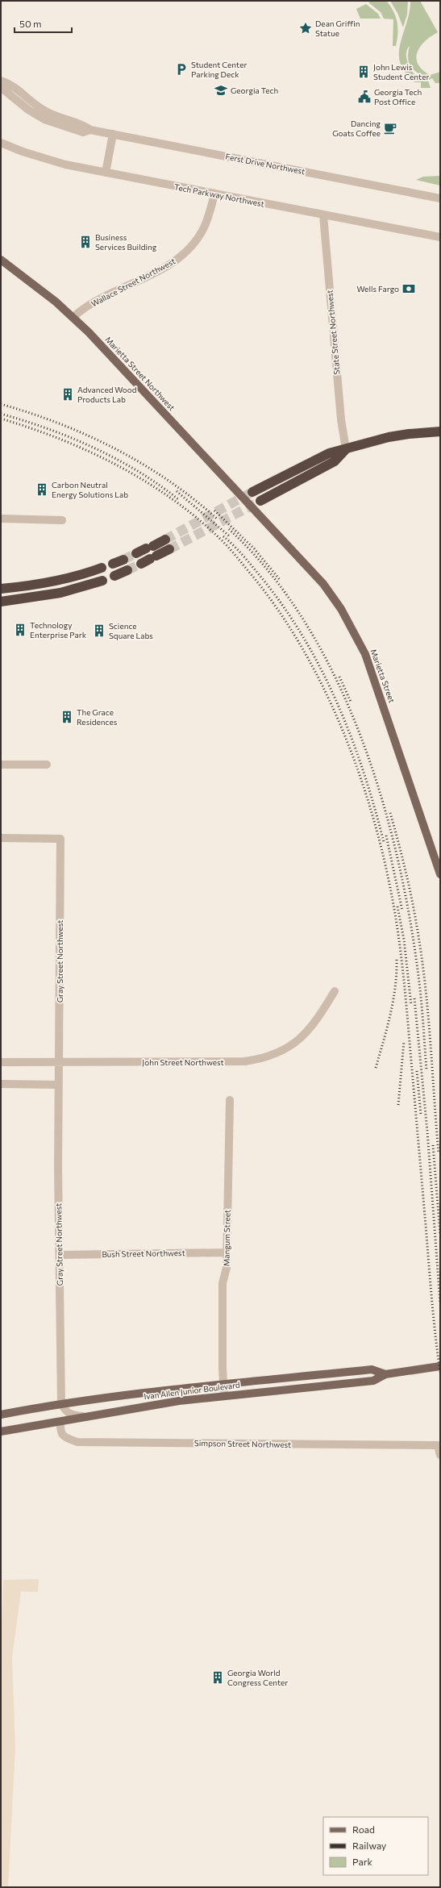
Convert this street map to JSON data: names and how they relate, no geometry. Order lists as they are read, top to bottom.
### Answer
{
  "streets": {
    "main road": ["Marietta Street Northwest", "Marietta Street", "Ivan Allen Junior Boulevard"],
    "street": [
      "Ferst Drive Northwest",
      "Tech Parkway Northwest",
      "Wallace Street Northwest",
      "State Street Northwest",
      "Gray Street Northwest",
      "John Street Northwest",
      "Mangum Street",
      "Bush Street Northwest",
      "Simpson Street Northwest"
    ]
  },
  "crossings": [
    ["Tech Parkway Northwest", "Wallace Street Northwest"],
    ["Tech Parkway Northwest", "State Street Northwest"],
    ["Wallace Street Northwest", "Marietta Street Northwest"],
    ["Marietta Street Northwest", "Marietta Street"],
    ["Gray Street Northwest", "John Street Northwest"],
    ["Gray Street Northwest", "Bush Street Northwest"],
    ["Gray Street Northwest", "Ivan Allen Junior Boulevard"],
    ["Mangum Street", "Bush Street Northwest"],
    ["Mangum Street", "Ivan Allen Junior Boulevard"],
    ["Ivan Allen Junior Boulevard", "Simpson Street Northwest"]
  ],
  "places": {
    "place": ["Dean Griffin Statue"],
    "parking": ["Student Center Parking Deck"],
    "building": [
      "John Lewis Student Center",
      "Business Services Building",
      "Advanced Wood Products Lab",
      "Carbon Neutral Energy Solutions Lab",
      "Technology Enterprise Park",
      "Science Square Labs",
      "The Grace Residences",
      "Georgia World Congress Center"
    ],
    "school or university": ["Georgia Tech"],
    "public building": ["Georgia Tech Post Office"],
    "cafe": ["Dancing Goats Coffee"],
    "bank": ["Wells Fargo"]
  },
  "legend": ["Road", "Railway", "Park"],
  "scale_bar": "50 m"
}
